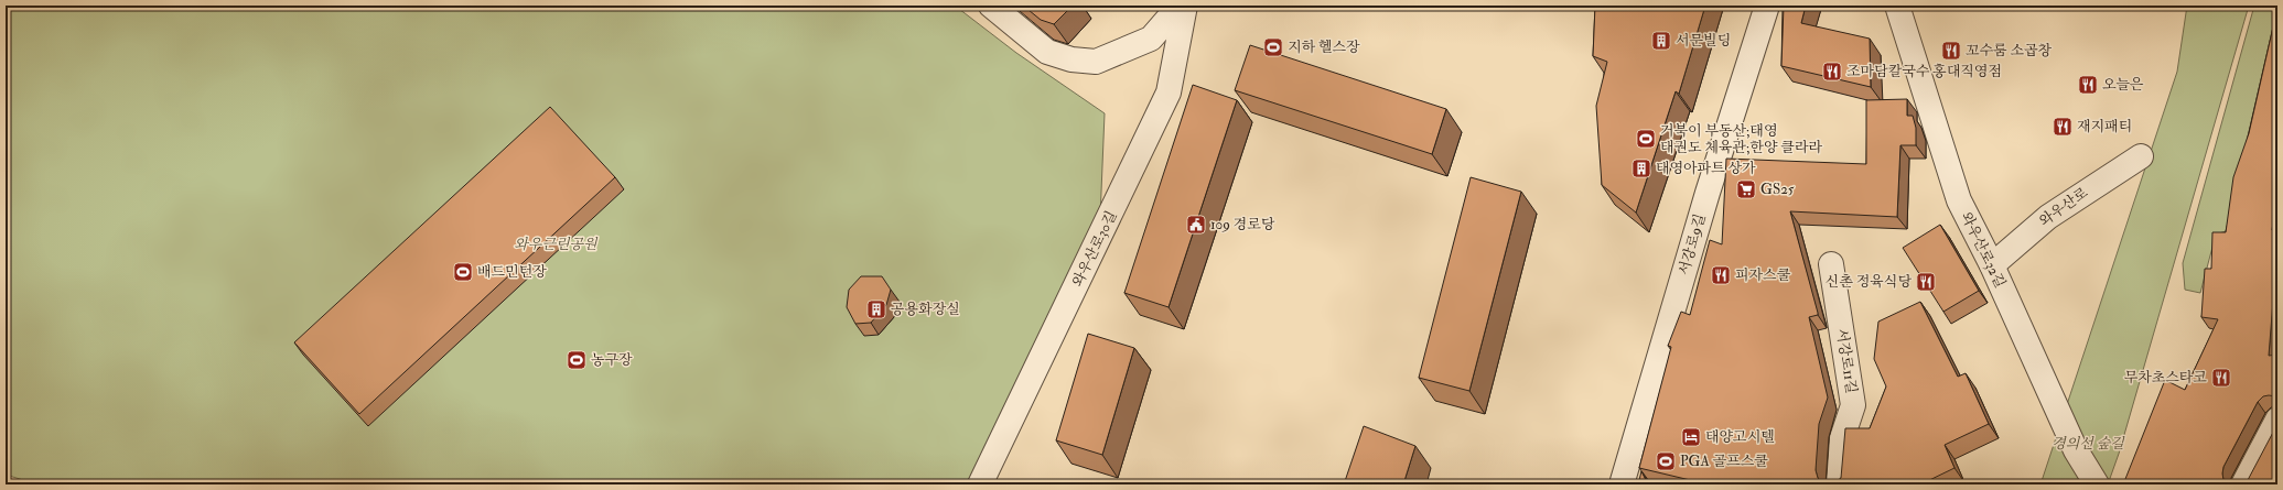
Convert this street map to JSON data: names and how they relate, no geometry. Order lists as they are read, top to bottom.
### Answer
{
  "streets": {
    "street": [
      "와우산로",
      "서강로9길",
      "와우산로30길",
      "와우산로32길",
      "서강로11길"
    ]
  },
  "crossings": [
    ["와우산로", "와우산로32길"]
  ],
  "parks": ["와우근린공원", "경의선 숲길"],
  "places": {
    "building": ["서문빌딩", "태영아파트 상가", "공용화장실"],
    "sports": [
      "지하 헬스장",
      "거북이 부동산;태영 태권도 체육관;한양 클라라",
      "배드민턴장",
      "농구장",
      "PGA 골프스쿨"
    ],
    "restaurant": [
      "꼬수룸 소곱창",
      "조마담칼국수 홍대직영점",
      "오늘은",
      "재지패티",
      "피자스쿨",
      "신촌 정육식당",
      "무차초스타코"
    ],
    "supermarket": ["GS25"],
    "public building": ["109 경로당"],
    "hotel": ["태양고시텔"]
  }
}
